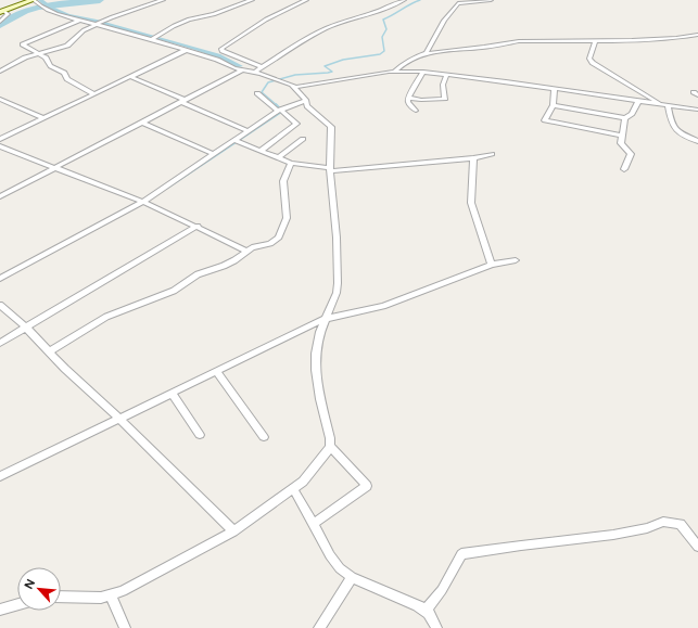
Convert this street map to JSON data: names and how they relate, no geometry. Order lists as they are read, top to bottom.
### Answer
{
  "north": "top left"
}
